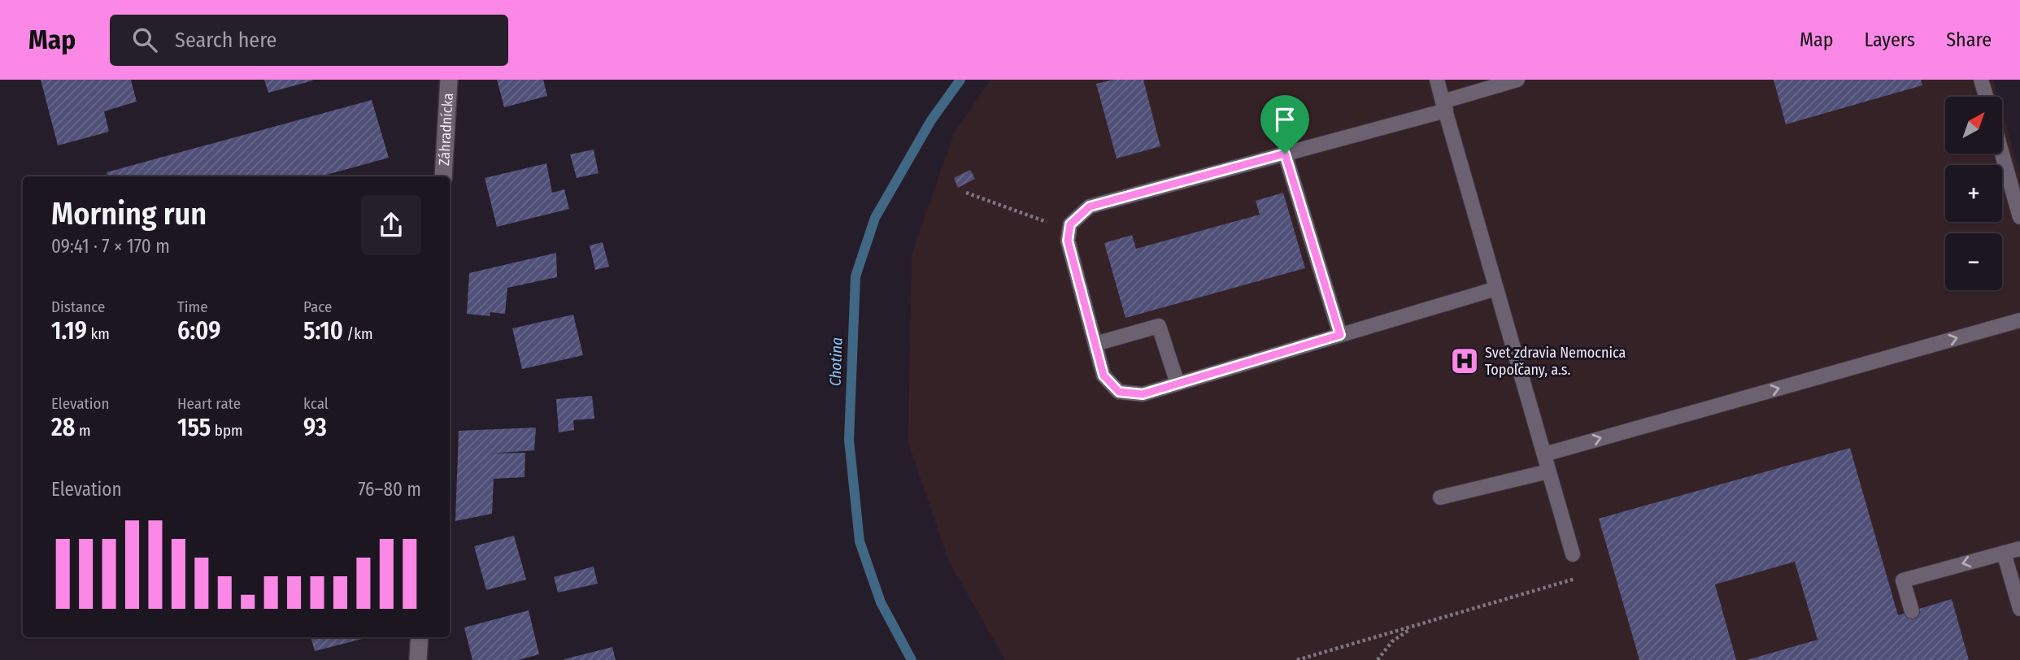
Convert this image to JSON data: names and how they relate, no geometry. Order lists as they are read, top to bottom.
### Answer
{
  "streets": {
    "street": ["Záhradnícka"]
  },
  "water": ["Chotina"],
  "places": {
    "hospital": ["Svet zdravia Nemocnica Topoľčany, a.s."]
  },
  "north": "top right",
  "page": {
    "header": "Map",
    "search": "Search here",
    "nav": ["Map", "Layers", "Share"],
    "map_buttons": ["+", "−"],
    "heading": ["Morning run", "09:41 · 7 × 170 m"],
    "stats": [
      ["Distance", "1.19 km"],
      ["Time", "6:09"],
      ["Pace", "5:10 /km"],
      ["Elevation", "28 m"],
      ["Heart rate", "155 bpm"],
      ["kcal", "93"]
    ],
    "chart": ["Elevation", "76–80 m"]
  }
}
